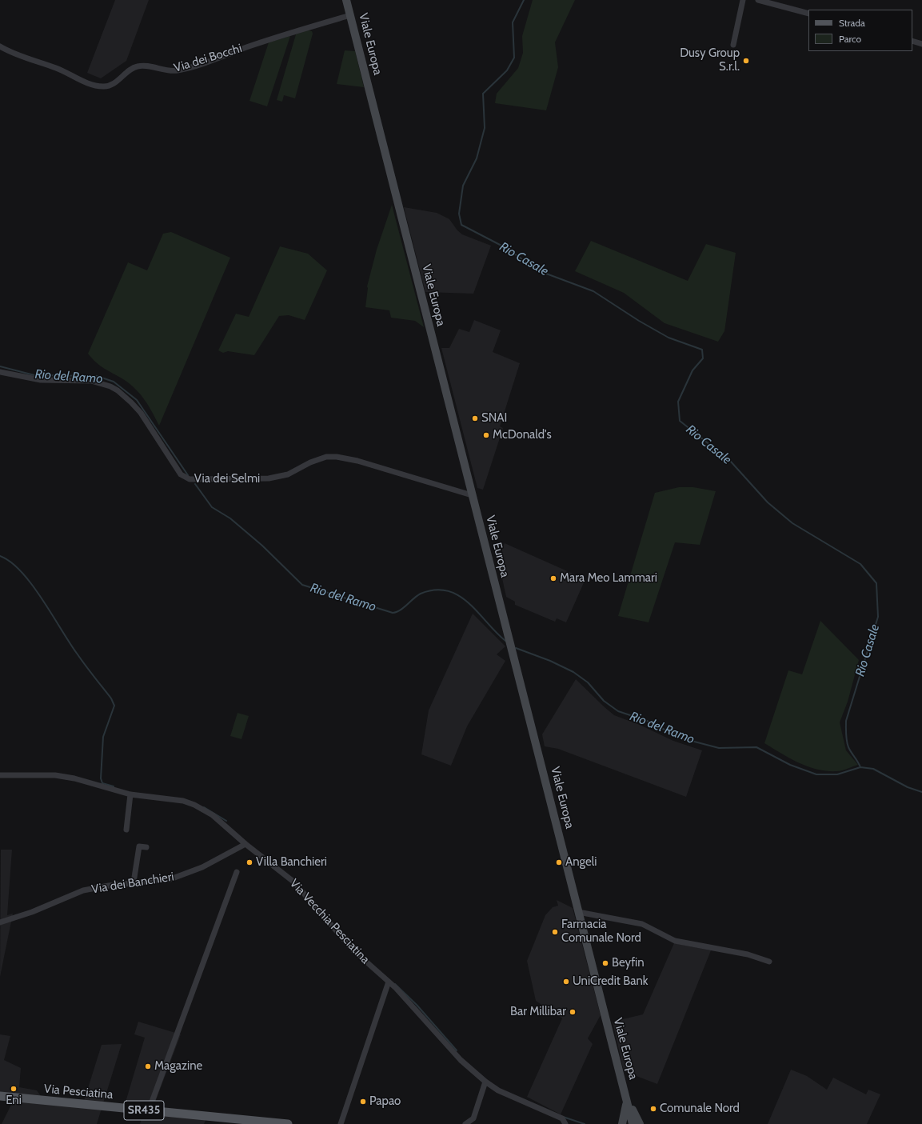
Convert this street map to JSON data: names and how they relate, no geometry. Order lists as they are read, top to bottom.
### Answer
{
  "streets": {
    "main road": ["Viale Europa", "Via Pesciatina", "SR435"],
    "street": [
      "Via dei Bocchi",
      "Via dei Selmi",
      "Via dei Banchieri",
      "Via Vecchia Pesciatina"
    ]
  },
  "crossings": [
    ["Viale Europa", "Via dei Bocchi"],
    ["Viale Europa", "Via dei Selmi"],
    ["Via dei Banchieri", "Via Vecchia Pesciatina"]
  ],
  "water": ["Rio Casale", "Rio del Ramo"],
  "places": [
    "Dusy Group S.r.l.",
    "SNAI",
    "McDonald's",
    "Mara Meo Lammari",
    "Villa Banchieri",
    "Angeli",
    "Farmacia Comunale Nord",
    "Beyfin",
    "UniCredit Bank",
    "Bar Millibar",
    "Magazine",
    "Eni",
    "Papao",
    "Comunale Nord"
  ],
  "legend": ["Strada", "Parco"]
}
